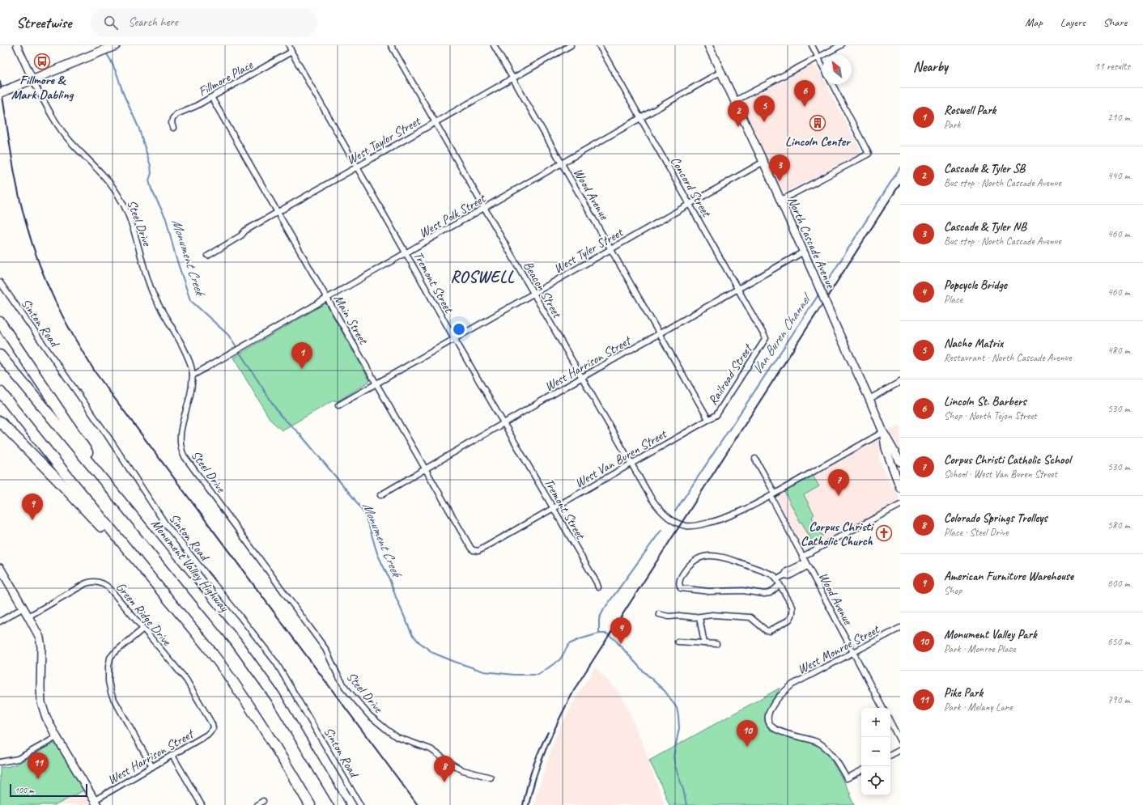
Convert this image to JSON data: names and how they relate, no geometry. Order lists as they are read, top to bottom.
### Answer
{
  "streets": {
    "highway": ["Monument Valley Highway"],
    "main road": ["North Cascade Avenue"],
    "street": [
      "Fillmore Place",
      "West Taylor Street",
      "Concord Street",
      "Wood Avenue",
      "West Polk Street",
      "Steel Drive",
      "West Tyler Street",
      "Tremont Street",
      "Beacon Street",
      "Main Street",
      "Sinton Road",
      "West Harrison Street",
      "Railroad Street",
      "West Van Buren Street",
      "Green Ridge Drive",
      "West Monroe Street"
    ]
  },
  "crossings": [
    ["Fillmore Place", "Tremont Street"],
    ["Fillmore Place", "Main Street"],
    ["West Taylor Street", "Wood Avenue"],
    ["West Taylor Street", "Tremont Street"],
    ["West Taylor Street", "Beacon Street"],
    ["West Taylor Street", "Main Street"],
    ["Concord Street", "West Polk Street"],
    ["Concord Street", "West Tyler Street"],
    ["Concord Street", "West Harrison Street"],
    ["Concord Street", "Railroad Street"],
    ["Wood Avenue", "West Polk Street"],
    ["Wood Avenue", "West Tyler Street"],
    ["Wood Avenue", "Beacon Street"],
    ["Wood Avenue", "West Harrison Street"],
    ["Wood Avenue", "Railroad Street"],
    ["Wood Avenue", "West Van Buren Street"],
    ["Wood Avenue", "West Monroe Street"],
    ["West Polk Street", "Steel Drive"],
    ["West Polk Street", "North Cascade Avenue"],
    ["West Polk Street", "Tremont Street"],
    ["West Polk Street", "Beacon Street"],
    ["West Polk Street", "Main Street"],
    ["North Cascade Avenue", "West Tyler Street"],
    ["North Cascade Avenue", "West Harrison Street"],
    ["West Tyler Street", "Tremont Street"],
    ["West Tyler Street", "Beacon Street"],
    ["West Tyler Street", "Main Street"],
    ["Tremont Street", "West Harrison Street"],
    ["Tremont Street", "West Van Buren Street"],
    ["Beacon Street", "West Harrison Street"],
    ["Beacon Street", "West Van Buren Street"],
    ["Main Street", "West Harrison Street"],
    ["Main Street", "West Van Buren Street"],
    ["West Harrison Street", "Green Ridge Drive"],
    ["Railroad Street", "West Van Buren Street"]
  ],
  "districts": ["ROSWELL"],
  "water": ["Monument Creek", "Van Buren Channel"],
  "places": {
    "bus stop": ["Fillmore & Mark Dabling"],
    "building": ["Lincoln Center"],
    "church": ["Corpus Christi Catholic Church"]
  },
  "scale_bar": "100 m",
  "north": "top left",
  "page": {
    "header": "Streetwise",
    "search": "Search here",
    "nav": ["Map", "Layers", "Share"],
    "heading": ["Nearby", "11 results"],
    "pins": [
      "6",
      "5",
      "2",
      "3",
      "1",
      "7",
      "9",
      "4",
      "10",
      "11",
      "8"
    ],
    "list": [
      {
        "mark": "1",
        "name": "Roswell Park",
        "note": "Park",
        "value": "210 m"
      },
      {
        "mark": "2",
        "name": "Cascade & Tyler SB",
        "note": "Bus stop · North Cascade Avenue",
        "value": "440 m"
      },
      {
        "mark": "3",
        "name": "Cascade & Tyler NB",
        "note": "Bus stop · North Cascade Avenue",
        "value": "460 m"
      },
      {
        "mark": "4",
        "name": "Popcycle Bridge",
        "note": "Place",
        "value": "460 m"
      },
      {
        "mark": "5",
        "name": "Nacho Matrix",
        "note": "Restaurant · North Cascade Avenue",
        "value": "480 m"
      },
      {
        "mark": "6",
        "name": "Lincoln St. Barbers",
        "note": "Shop · North Tejon Street",
        "value": "530 m"
      },
      {
        "mark": "7",
        "name": "Corpus Christi Catholic School",
        "note": "School · West Van Buren Street",
        "value": "530 m"
      },
      {
        "mark": "8",
        "name": "Colorado Springs Trolleys",
        "note": "Place · Steel Drive",
        "value": "580 m"
      },
      {
        "mark": "9",
        "name": "American Furniture Warehouse",
        "note": "Shop",
        "value": "600 m"
      },
      {
        "mark": "10",
        "name": "Monument Valley Park",
        "note": "Park · Monroe Place",
        "value": "650 m"
      },
      {
        "mark": "11",
        "name": "Pike Park",
        "note": "Park · Melany Lane",
        "value": "790 m"
      }
    ],
    "map_buttons": ["+", "−"],
    "scale": "100 m"
  }
}
